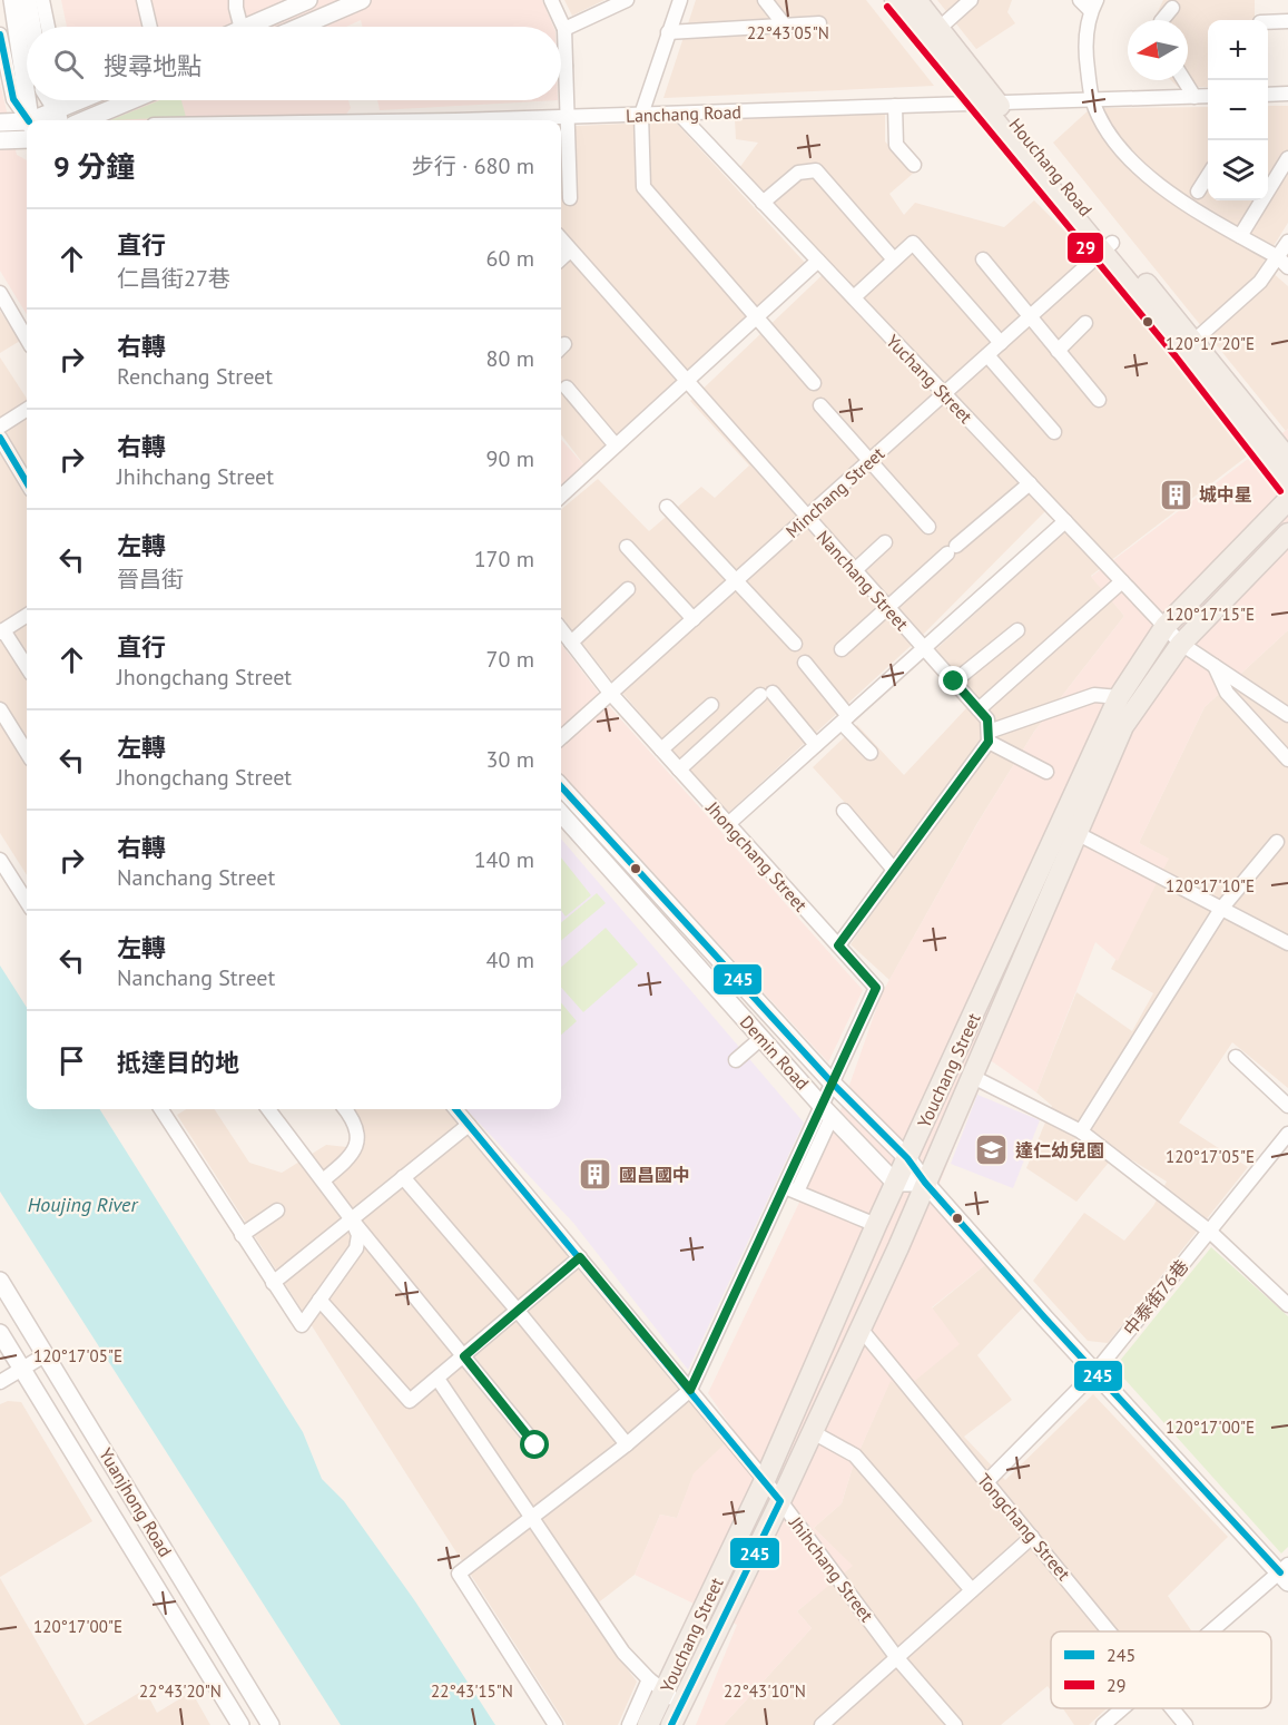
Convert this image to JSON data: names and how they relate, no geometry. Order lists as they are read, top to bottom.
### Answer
{
  "streets": {
    "main road": ["Houchang Road", "Youchang Street"],
    "street": [
      "Lanchang Road",
      "Yuchang Street",
      "Minchang Street",
      "Nanchang Street",
      "Jhongchang Street",
      "Demin Road",
      "中泰街76巷",
      "Yuanjhong Road",
      "Tongchang Street",
      "Jhihchang Street"
    ]
  },
  "crossings": [
    ["Lanchang Road", "Houchang Road"],
    ["Lanchang Road", "Yuchang Street"],
    ["Houchang Road", "Minchang Street"],
    ["Yuchang Street", "Minchang Street"],
    ["Yuchang Street", "Youchang Street"],
    ["Minchang Street", "Nanchang Street"],
    ["Minchang Street", "Jhongchang Street"],
    ["Jhongchang Street", "Demin Road"],
    ["Jhongchang Street", "Jhihchang Street"],
    ["Demin Road", "Youchang Street"],
    ["Demin Road", "中泰街76巷"],
    ["Youchang Street", "Tongchang Street"],
    ["Youchang Street", "Jhihchang Street"],
    ["中泰街76巷", "Tongchang Street"]
  ],
  "water": ["Houjing River"],
  "places": {
    "building": ["城中星", "國昌國中"],
    "school or university": ["達仁幼兒園"]
  },
  "lines": ["transit line 29", "transit line 245"],
  "legend": ["245", "29"],
  "north": "left",
  "page": {
    "map_buttons": ["+", "−"],
    "search": "搜尋地點",
    "heading": ["9 分鐘", "步行 · 680 m"],
    "list": [
      ["直行", "仁昌街27巷", "60 m"],
      ["右轉", "Renchang Street", "80 m"],
      ["右轉", "Jhihchang Street", "90 m"],
      ["左轉", "晉昌街", "170 m"],
      ["直行", "Jhongchang Street", "70 m"],
      ["左轉", "Jhongchang Street", "30 m"],
      ["右轉", "Nanchang Street", "140 m"],
      ["左轉", "Nanchang Street", "40 m"],
      "抵達目的地"
    ]
  },
  "coordinates": [
    "22°43'05\"N",
    "120°17'20\"E",
    "120°17'15\"E",
    "120°17'10\"E",
    "120°17'05\"E",
    "120°17'00\"E",
    "22°43'20\"N",
    "22°43'15\"N",
    "22°43'10\"N"
  ]
}
